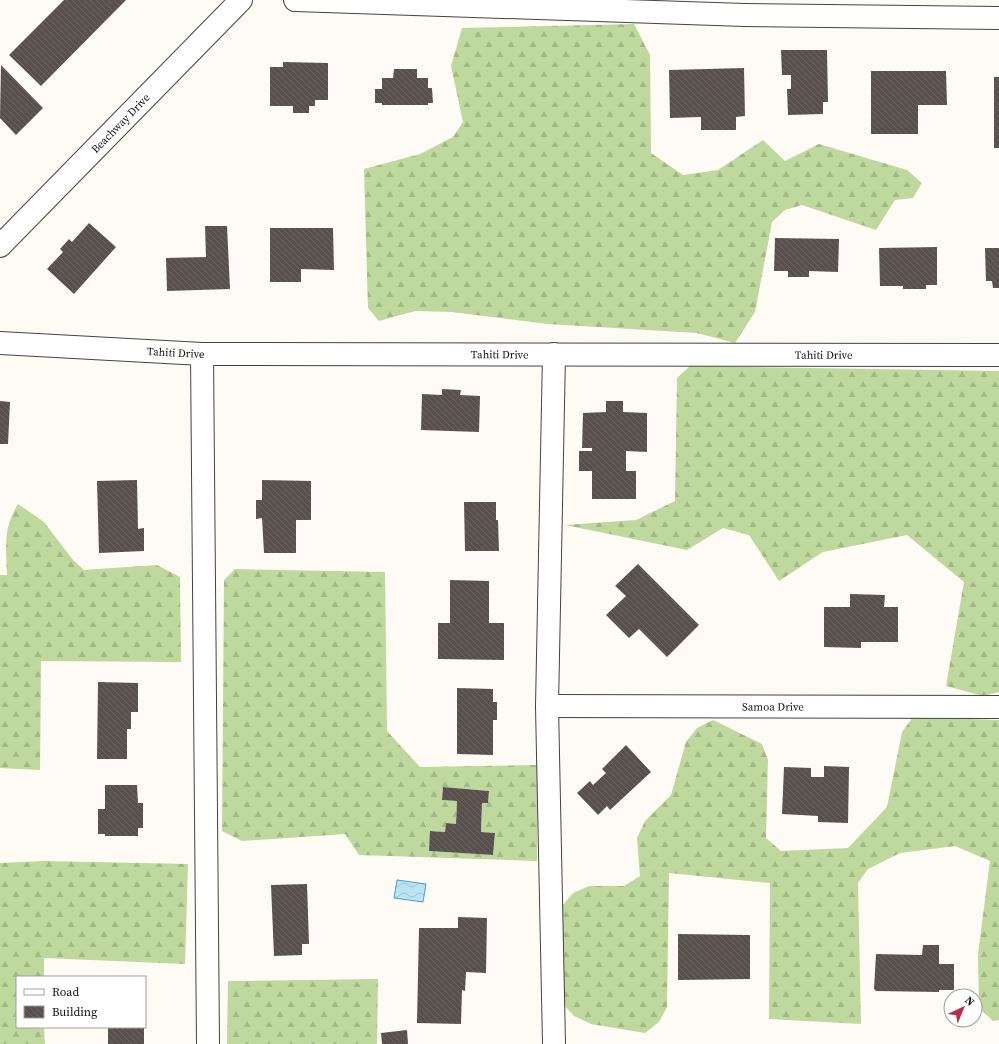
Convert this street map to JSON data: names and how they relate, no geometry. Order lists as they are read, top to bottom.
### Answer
{
  "streets": {
    "street": ["Beachway Drive", "Tahiti Drive", "Samoa Drive"]
  },
  "legend": ["Road", "Building"],
  "north": "top right"
}
